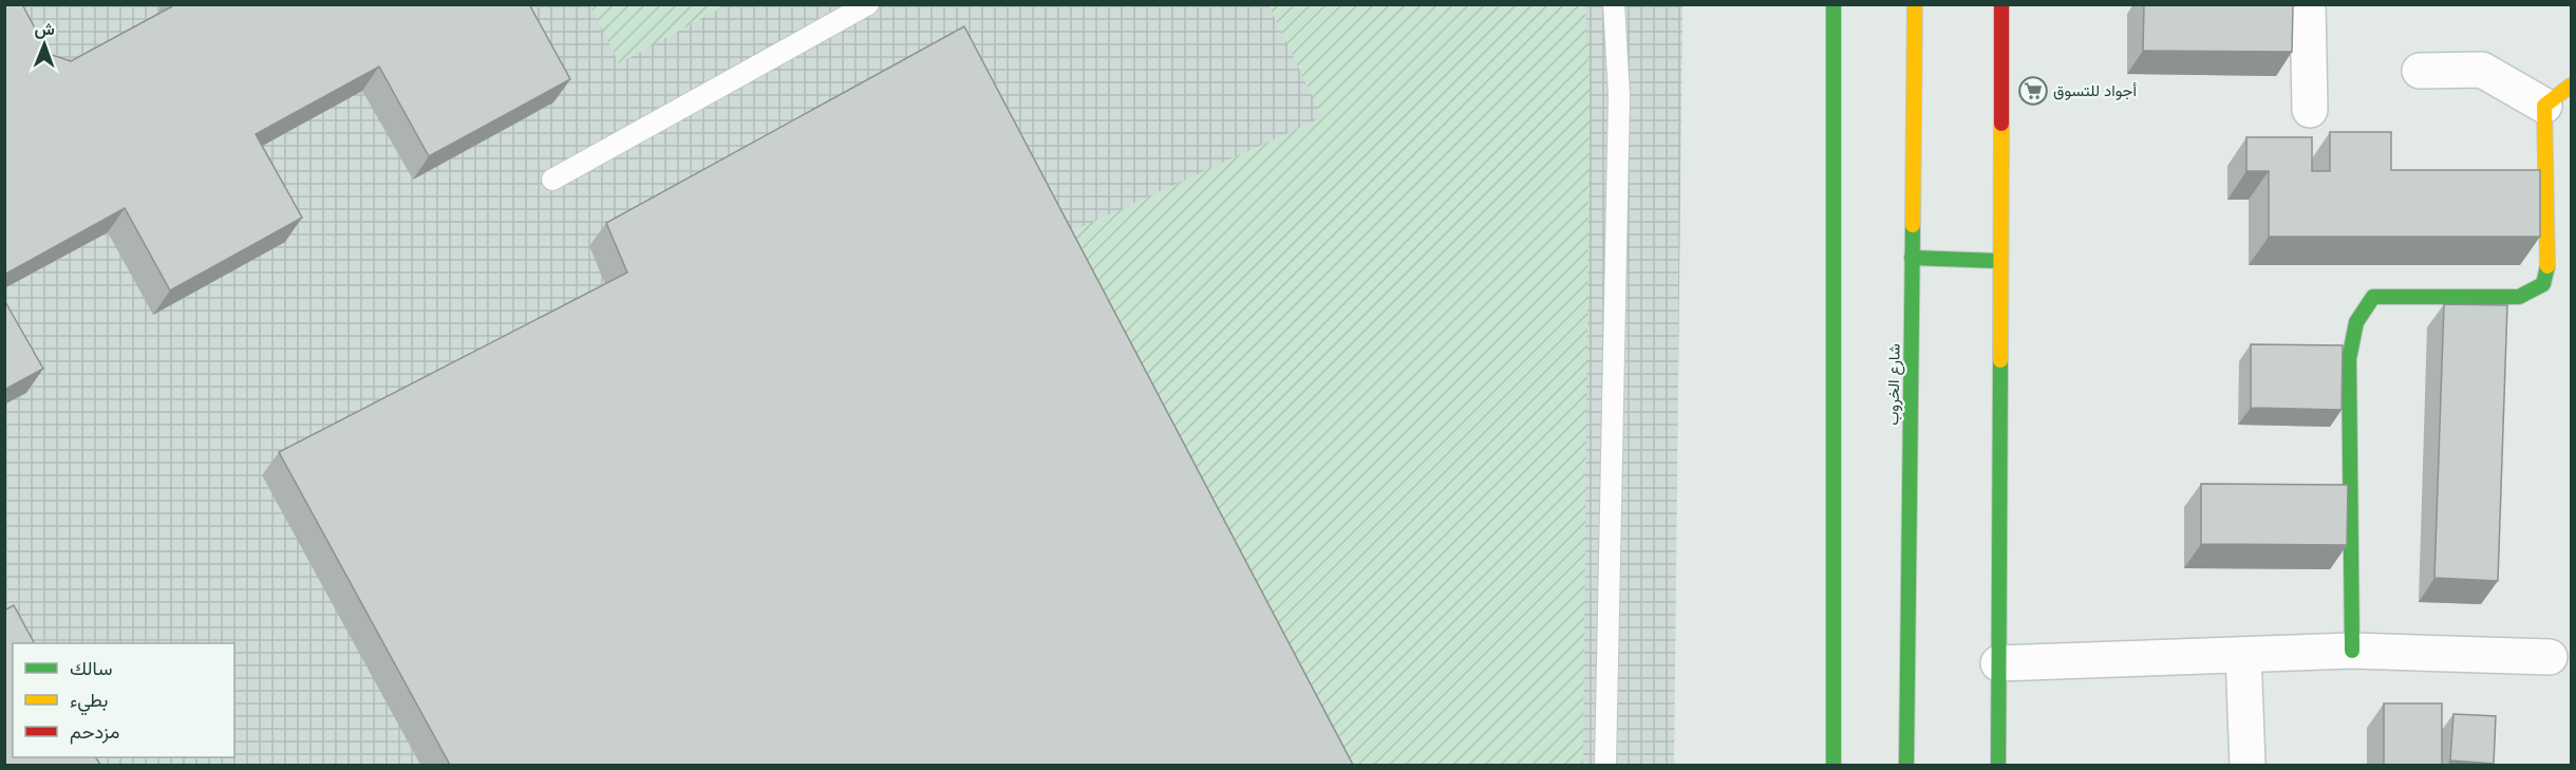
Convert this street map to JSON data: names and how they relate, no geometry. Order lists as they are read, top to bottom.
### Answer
{
  "streets": {
    "main road": ["شارع الخروب"]
  },
  "places": {
    "supermarket": ["أجواد للتسوق"]
  },
  "legend": ["سالك", "بطيء", "مزدحم"],
  "north": "top"
}
